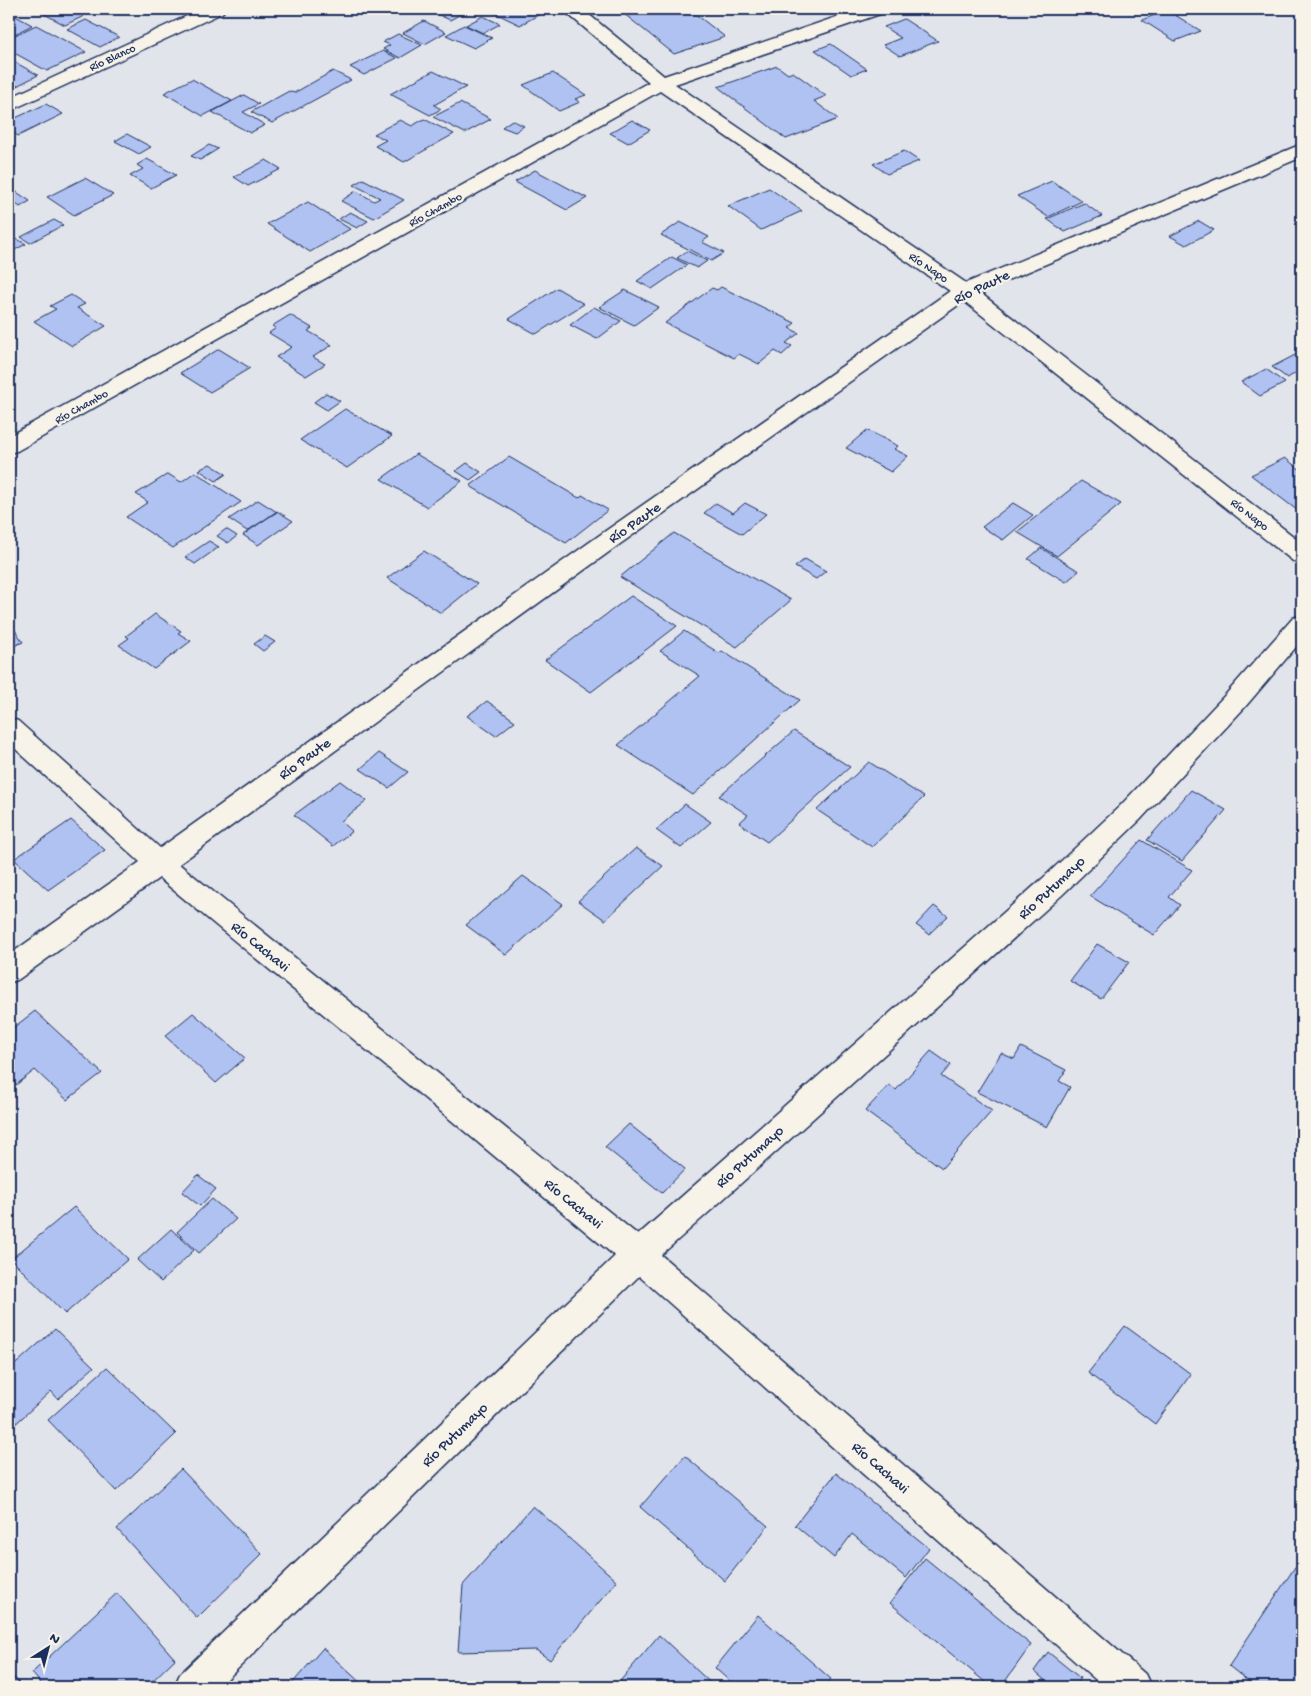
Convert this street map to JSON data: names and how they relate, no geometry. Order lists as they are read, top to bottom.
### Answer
{
  "streets": {
    "street": [
      "Río Blanco",
      "Río Chambo",
      "Río Napo",
      "Río Paute",
      "Río Putumayo",
      "Río Cachavi"
    ]
  },
  "crossings": [
    ["Río Chambo", "Río Napo"],
    ["Río Napo", "Río Paute"],
    ["Río Paute", "Río Cachavi"],
    ["Río Putumayo", "Río Cachavi"]
  ],
  "north": "top right"
}
